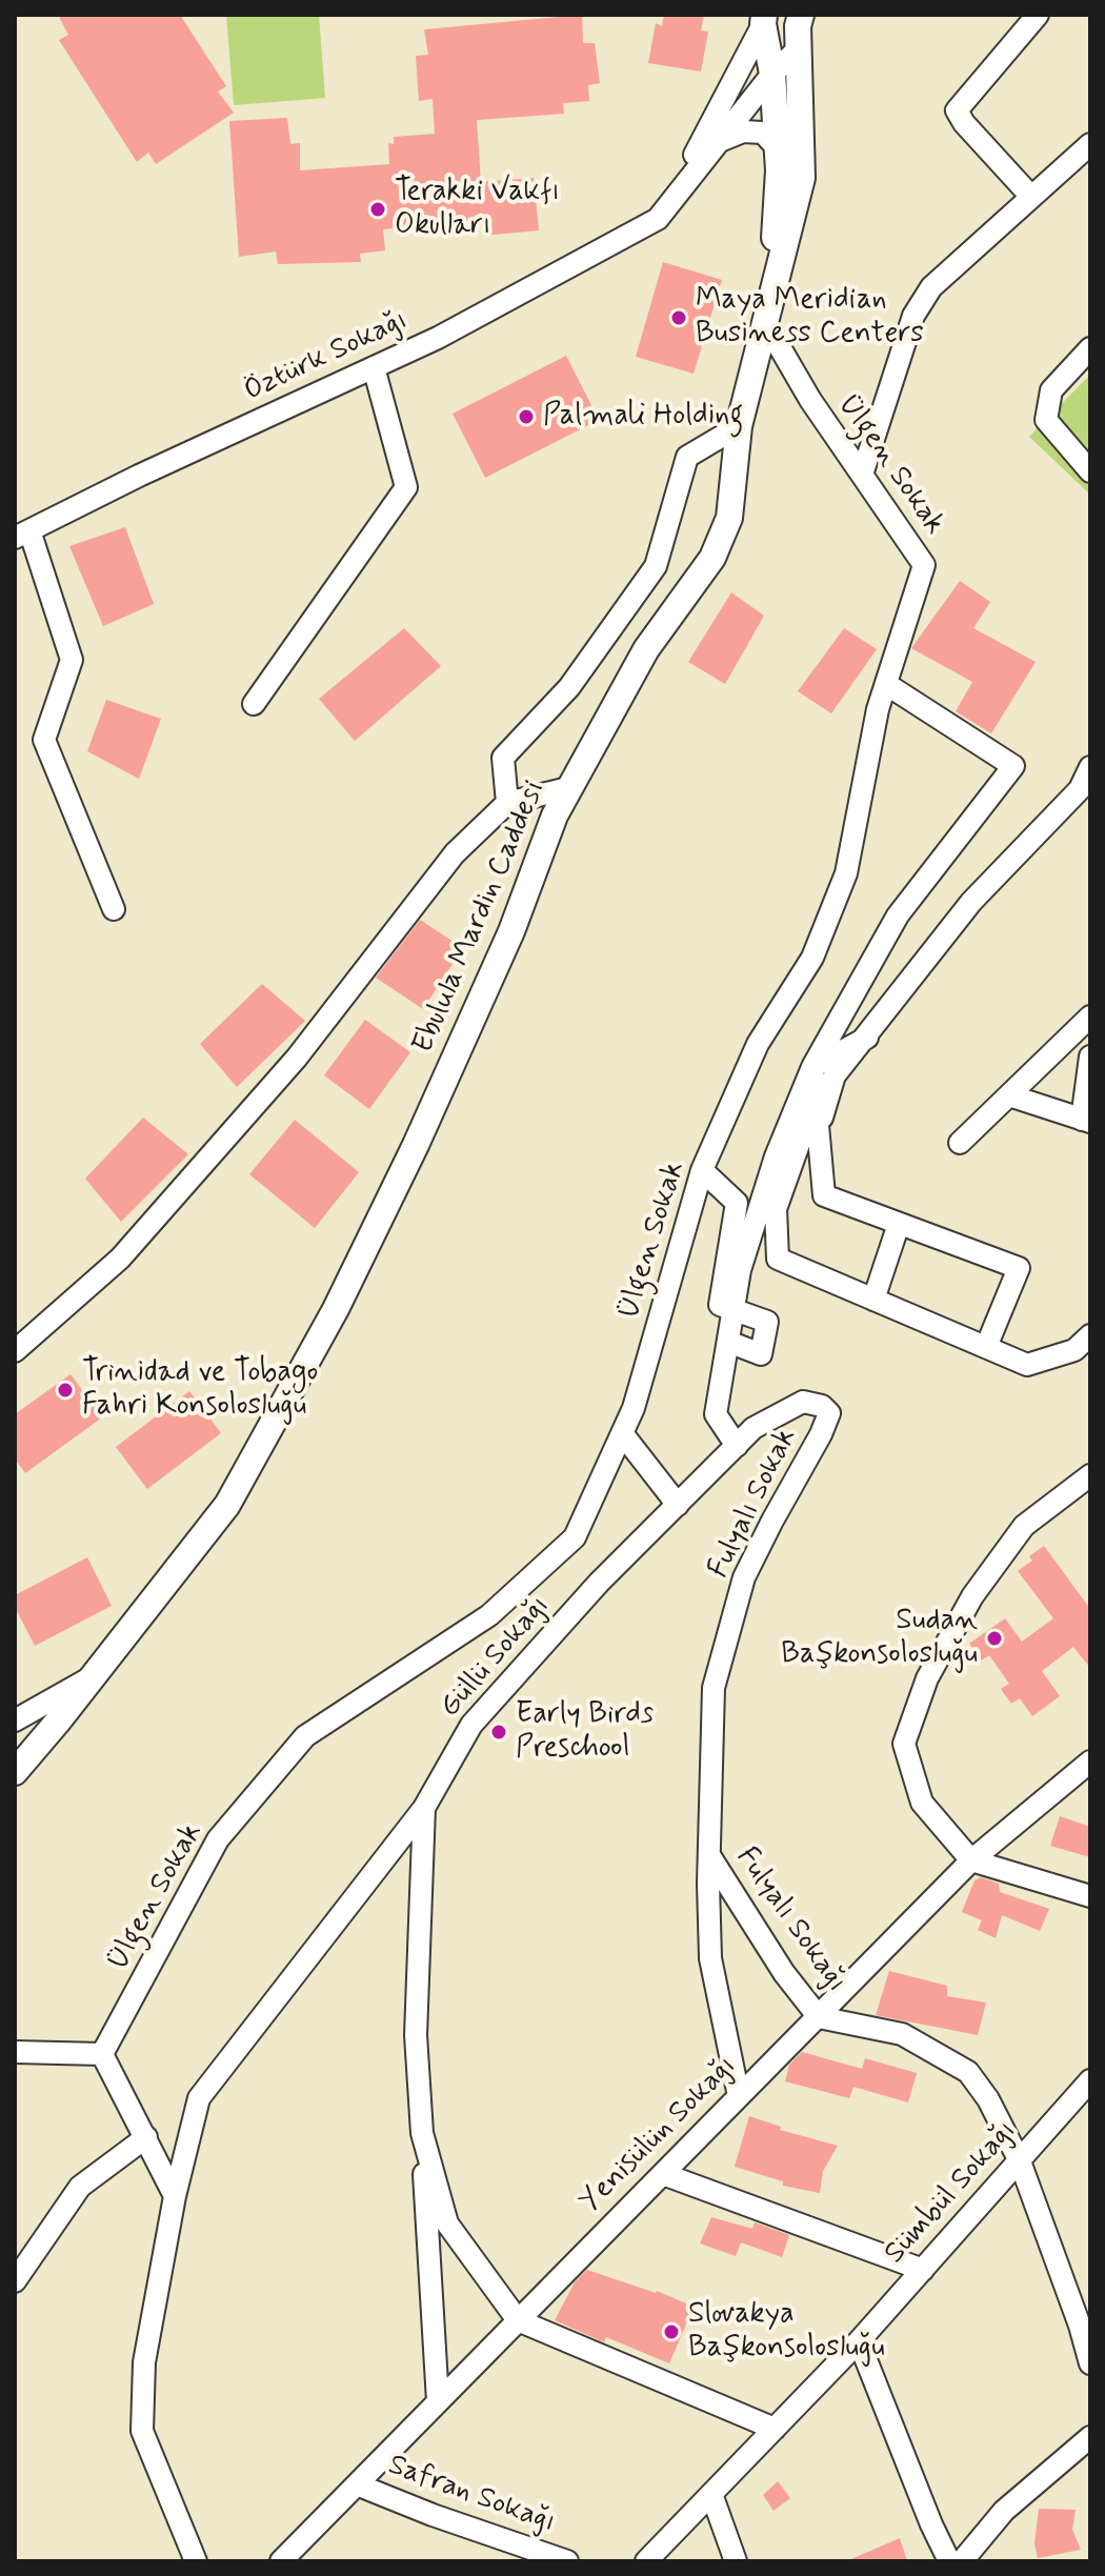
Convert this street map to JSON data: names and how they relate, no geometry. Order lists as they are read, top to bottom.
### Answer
{
  "streets": {
    "street": [
      "Öztürk Sokağı",
      "Ülgen Sokak",
      "Ebulula Mardin Caddesi",
      "Fulyalı Sokak",
      "Güllü Sokağı",
      "Fulyalı Sokağı",
      "Yenisülün Sokağı",
      "Sümbül Sokağı",
      "Safran Sokağı"
    ]
  },
  "crossings": [
    ["Öztürk Sokağı", "Ebulula Mardin Caddesi"],
    ["Ülgen Sokak", "Ebulula Mardin Caddesi"],
    ["Fulyalı Sokak", "Güllü Sokağı"],
    ["Fulyalı Sokak", "Fulyalı Sokağı"],
    ["Güllü Sokağı", "Yenisülün Sokağı"],
    ["Fulyalı Sokağı", "Yenisülün Sokağı"],
    ["Fulyalı Sokağı", "Sümbül Sokağı"],
    ["Yenisülün Sokağı", "Safran Sokağı"]
  ],
  "places": [
    "Terakki Vakfı Okulları",
    "Maya Meridian Business Centers",
    "Palmali Holding",
    "Trinidad ve Tobago Fahri Konsolosluğu",
    "Sudan Başkonsolosluğu",
    "Early Birds Preschool",
    "Slovakya Başkonsolosluğu"
  ]
}
